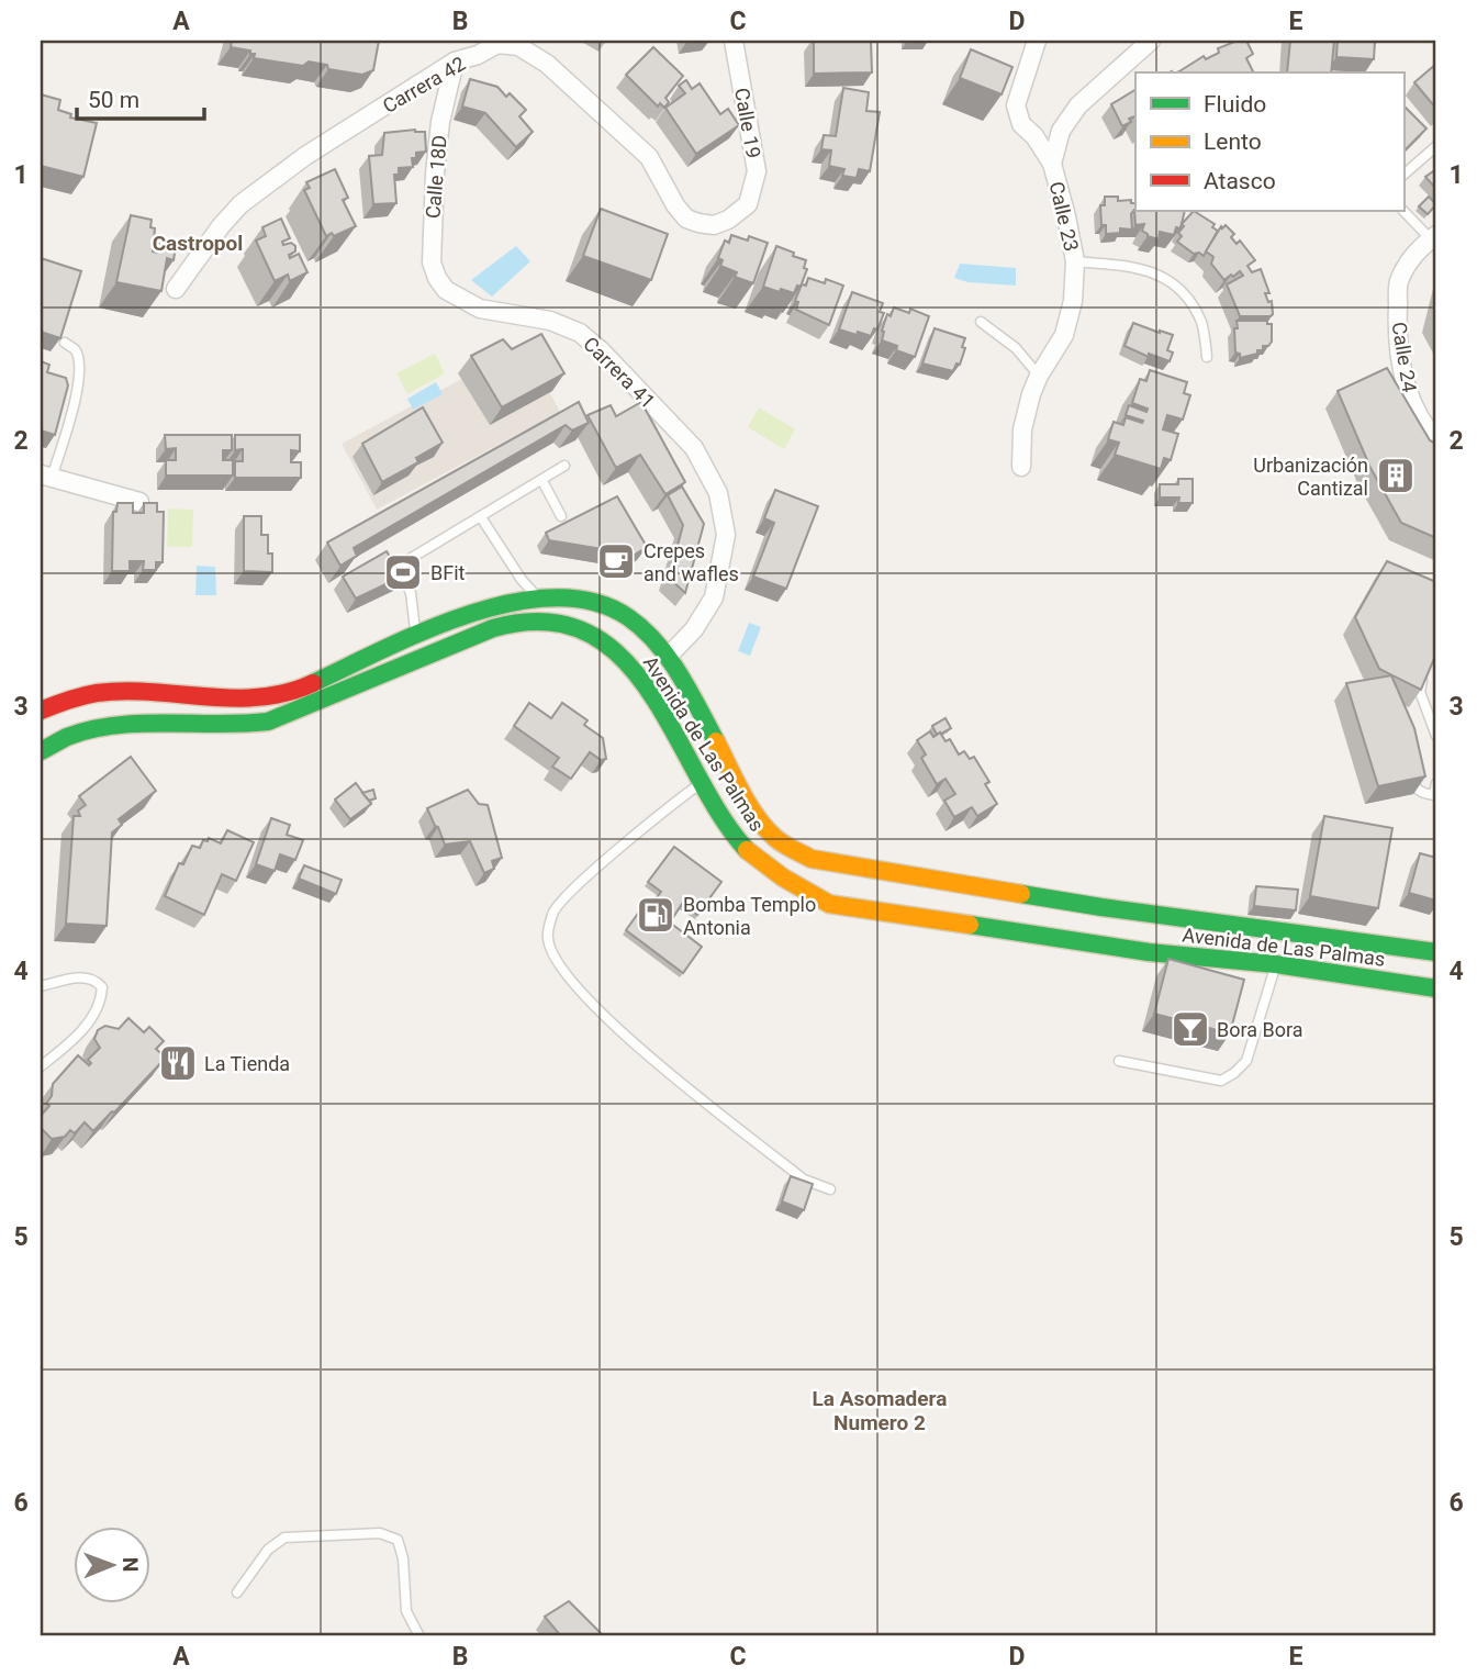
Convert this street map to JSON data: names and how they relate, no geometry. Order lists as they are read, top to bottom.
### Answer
{
  "streets": {
    "main road": ["Avenida de Las Palmas"],
    "street": [
      "Carrera 42",
      "Calle 19",
      "Calle 18D",
      "Calle 23",
      "Calle 24",
      "Carrera 41"
    ]
  },
  "crossings": [
    ["Carrera 42", "Calle 19"],
    ["Carrera 42", "Calle 18D"],
    ["Calle 18D", "Carrera 41"],
    ["Carrera 41", "Avenida de Las Palmas"]
  ],
  "districts": ["Castropol", "La Asomadera Numero 2"],
  "places": {
    "building": ["Urbanización Cantizal"],
    "cafe": ["Crepes and wafles"],
    "sports": ["BFit"],
    "fuel station": ["Bomba Templo Antonia"],
    "bar": ["Bora Bora"],
    "restaurant": ["La Tienda"]
  },
  "legend": ["Fluido", "Lento", "Atasco"],
  "scale_bar": "50 m",
  "north": "right",
  "grid": {
    "columns": [
      "A",
      "B",
      "C",
      "D",
      "E"
    ],
    "rows": [
      "1",
      "2",
      "3",
      "4",
      "5",
      "6"
    ]
  }
}
